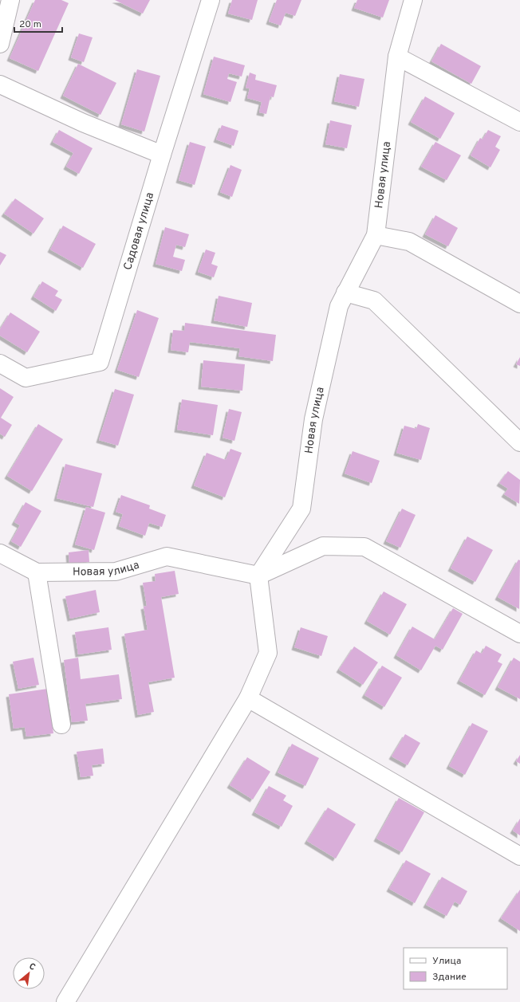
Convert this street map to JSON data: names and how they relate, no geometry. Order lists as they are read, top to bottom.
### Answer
{
  "streets": {
    "street": ["Новая улица", "Садовая улица"]
  },
  "legend": ["Улица", "Здание"],
  "scale_bar": "20 m",
  "north": "top right"
}
